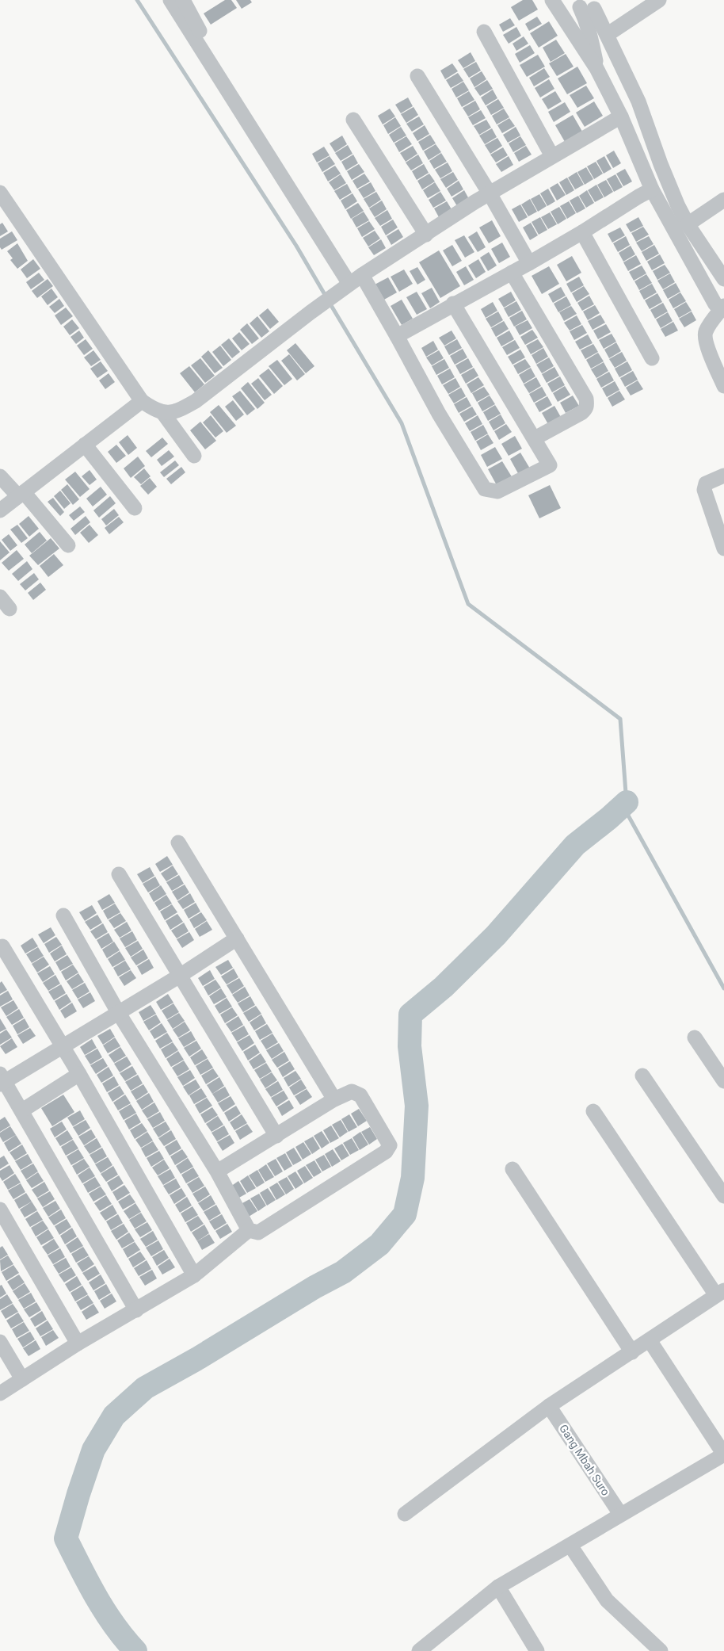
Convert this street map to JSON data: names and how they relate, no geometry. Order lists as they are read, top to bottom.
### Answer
{
  "streets": {
    "street": ["Gang Mbah Suro"]
  }
}
